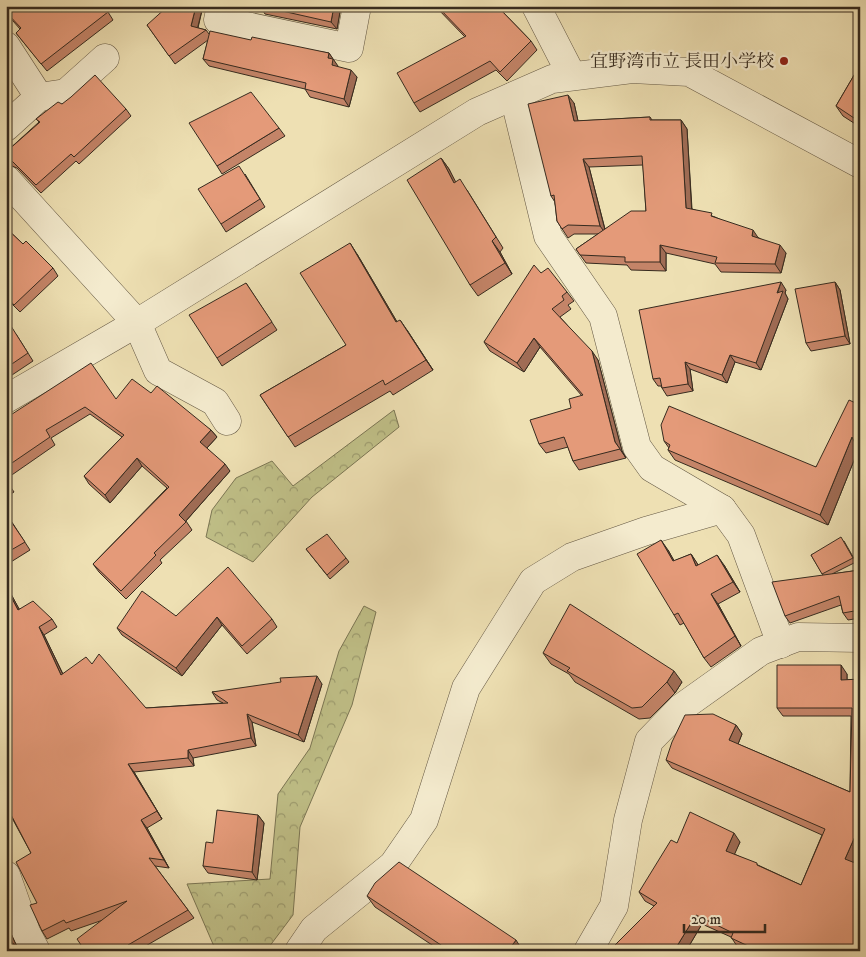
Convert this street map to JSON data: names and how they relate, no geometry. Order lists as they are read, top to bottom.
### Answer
{
  "places": ["宜野湾市立 長田小学校"],
  "scale_bar": "20 m"
}
